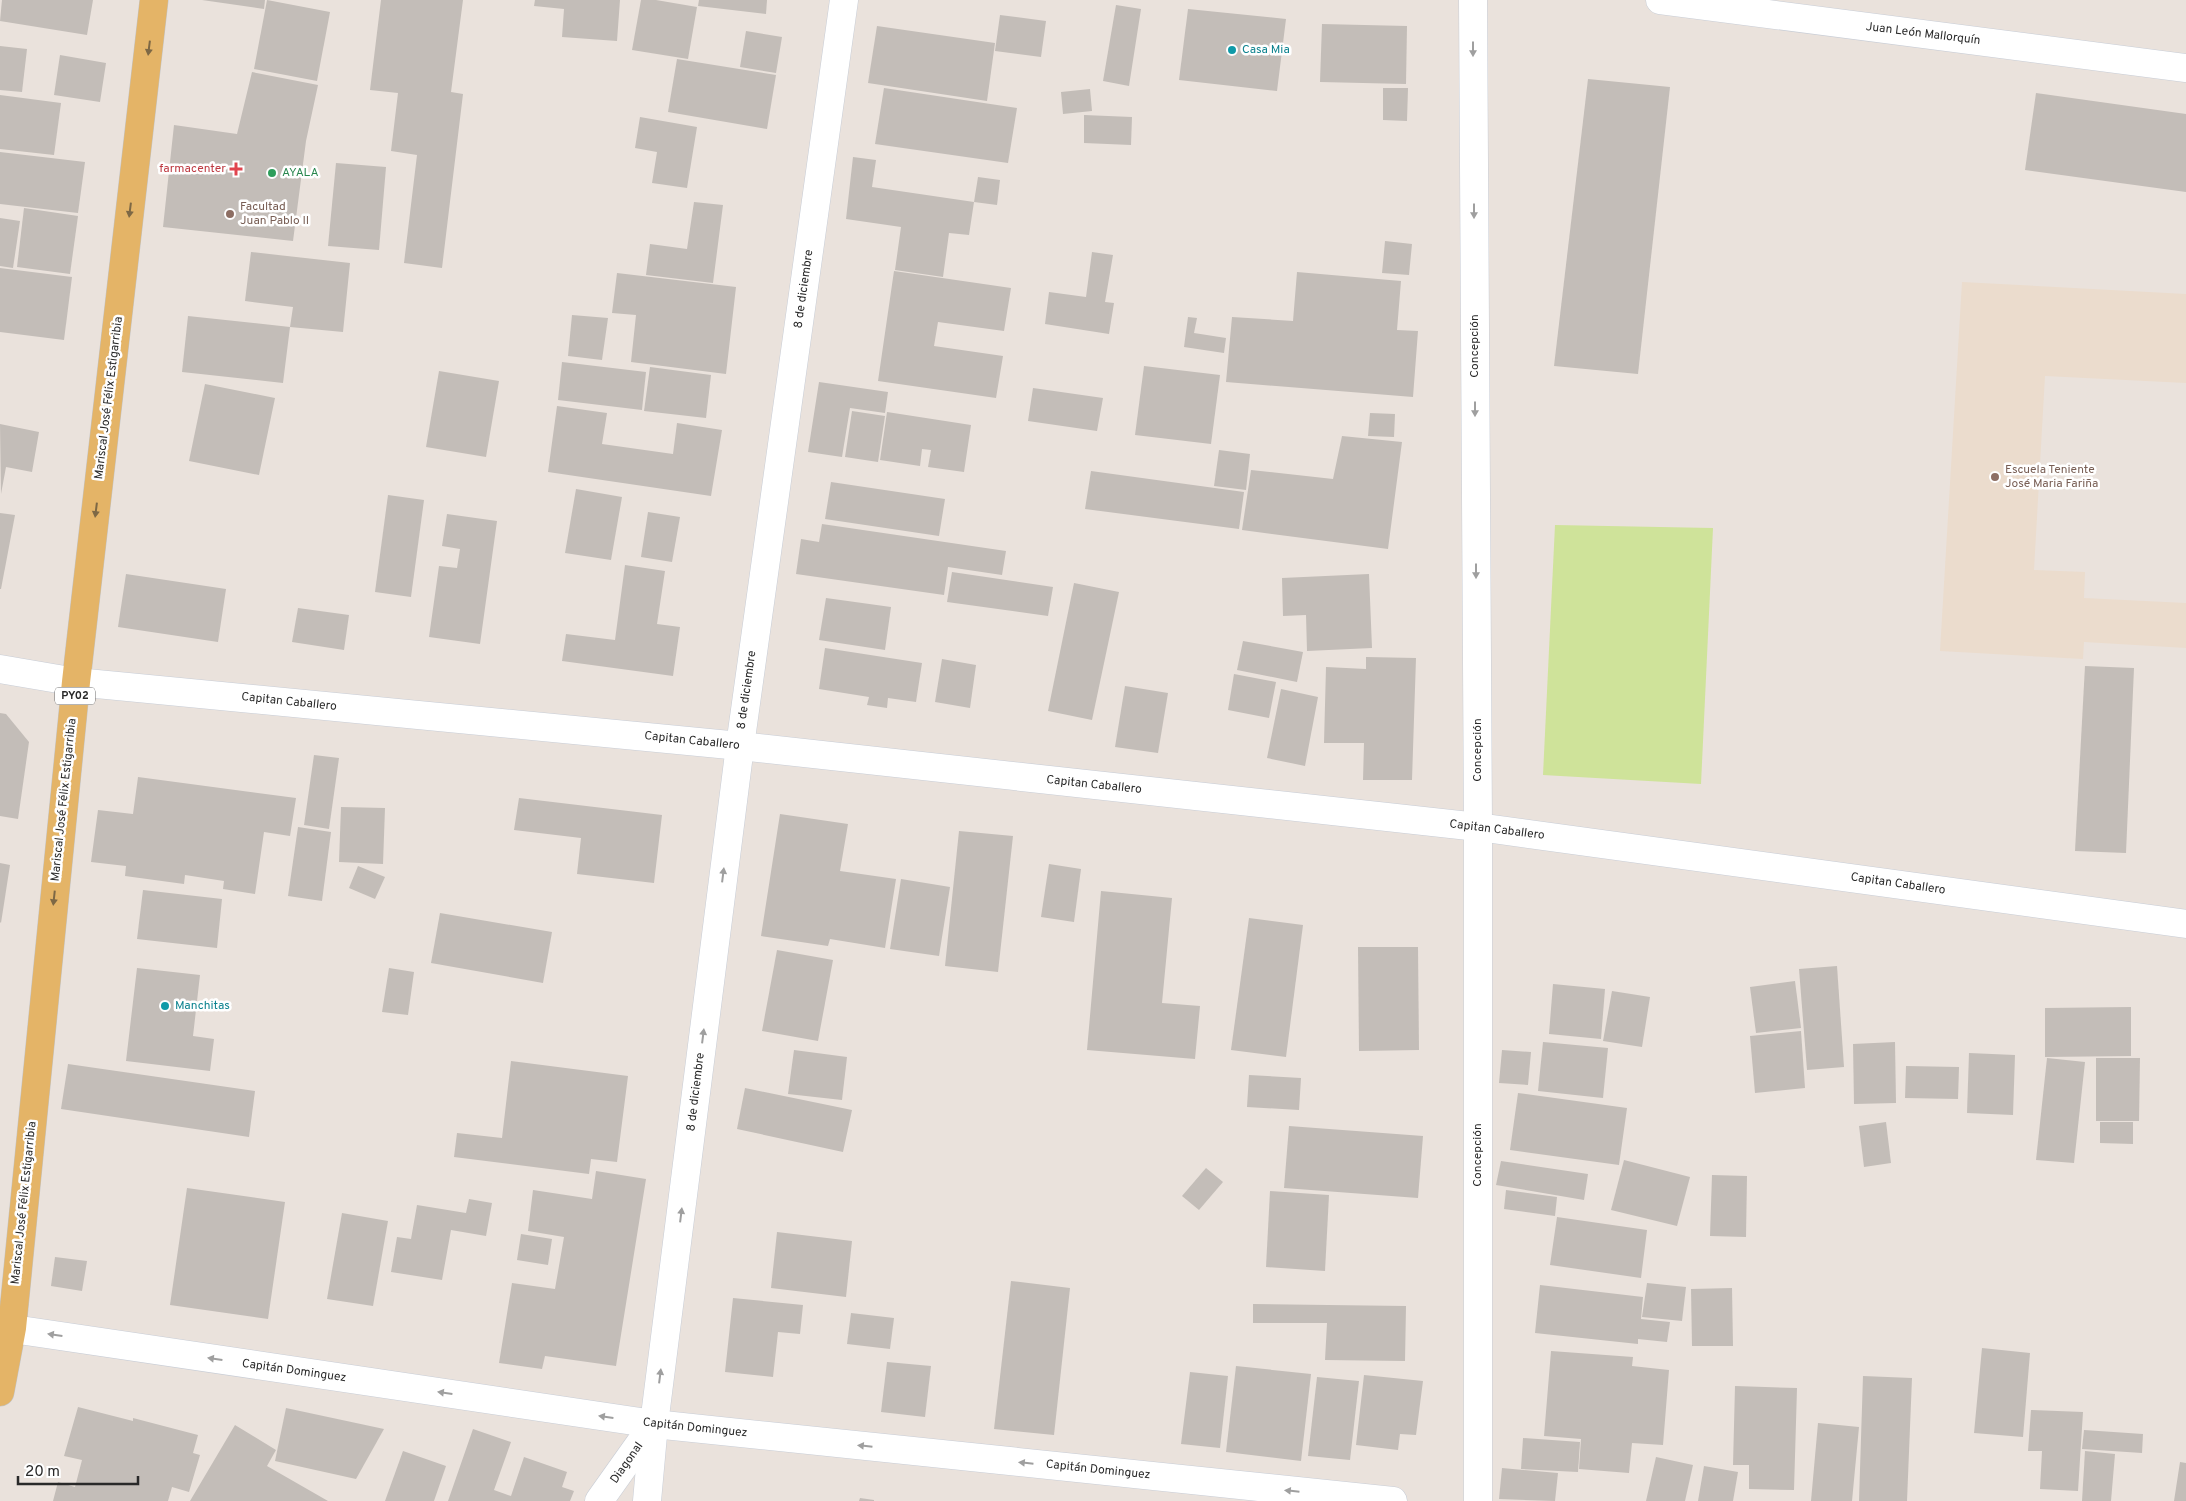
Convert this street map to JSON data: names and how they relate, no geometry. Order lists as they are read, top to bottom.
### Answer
{
  "streets": {
    "main road": ["Mariscal José Félix Estigarribia", "PY02"],
    "street": [
      "Juan León Mallorquín",
      "8 de diciembre",
      "Concepción",
      "Capitan Caballero",
      "Capitán Dominguez",
      "Diagonal"
    ]
  },
  "crossings": [
    ["8 de diciembre", "Capitan Caballero"],
    ["8 de diciembre", "Capitán Dominguez"],
    ["8 de diciembre", "Diagonal"],
    ["Concepción", "Capitan Caballero"],
    ["Mariscal José Félix Estigarribia", "Capitan Caballero"],
    ["Mariscal José Félix Estigarribia", "Capitán Dominguez"],
    ["Capitán Dominguez", "Diagonal"]
  ],
  "one_way": [
    "8 de diciembre",
    "Concepción",
    "Mariscal José Félix Estigarribia",
    "Capitán Dominguez"
  ],
  "places": {
    "other": [
      "Casa Mia",
      "AYALA",
      "Facultad Juan Pablo II",
      "Escuela Teniente José Maria Fariña",
      "Manchitas"
    ],
    "health": ["farmacenter"]
  },
  "scale_bar": "20 m"
}
